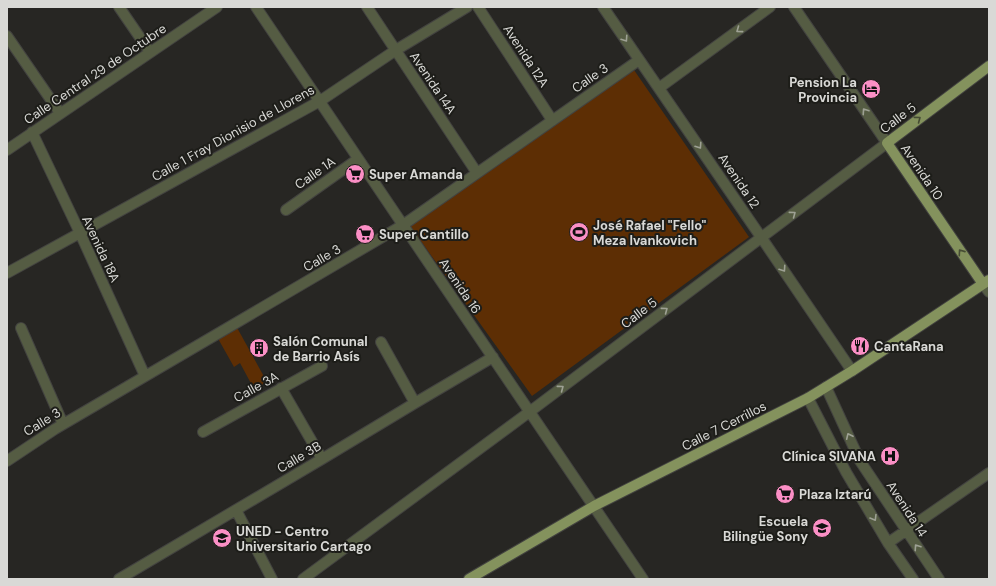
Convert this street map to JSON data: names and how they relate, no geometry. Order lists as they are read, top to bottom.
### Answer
{
  "streets": {
    "main road": ["Calle 5", "Avenida 10", "Calle 7 Cerrillos"],
    "street": [
      "Avenida 12A",
      "Calle Central 29 de Octubre",
      "Calle 3",
      "Avenida 14A",
      "Calle 1 Fray Dionisio de Llorens",
      "Calle 1A",
      "Avenida 12",
      "Avenida 18A",
      "Avenida 16",
      "Calle 3A",
      "Calle 3B",
      "Avenida 14"
    ]
  },
  "crossings": [
    ["Avenida 12A", "Calle 3"],
    ["Calle Central 29 de Octubre", "Avenida 18A"],
    ["Calle 3", "Avenida 14A"],
    ["Calle 3", "Avenida 12"],
    ["Calle 3", "Avenida 18A"],
    ["Calle 3", "Avenida 16"],
    ["Avenida 14A", "Calle 1 Fray Dionisio de Llorens"],
    ["Calle 5", "Avenida 10"],
    ["Calle 5", "Avenida 12"],
    ["Calle 5", "Avenida 16"],
    ["Calle 1 Fray Dionisio de Llorens", "Avenida 18A"],
    ["Calle 1 Fray Dionisio de Llorens", "Avenida 16"],
    ["Avenida 10", "Calle 7 Cerrillos"],
    ["Calle 1A", "Avenida 16"],
    ["Avenida 12", "Calle 7 Cerrillos"],
    ["Avenida 16", "Calle 7 Cerrillos"],
    ["Avenida 16", "Calle 3B"],
    ["Calle 7 Cerrillos", "Avenida 14"]
  ],
  "one_way": ["Calle 5", "Avenida 10", "Avenida 12"],
  "places": {
    "hotel": ["Pension La Provincia"],
    "supermarket": ["Super Amanda", "Super Cantillo", "Plaza Iztarú"],
    "sports": ["José Rafael \"Fello\" Meza Ivankovich"],
    "restaurant": ["CantaRana"],
    "building": ["Salón Comunal de Barrio Asís"],
    "hospital": ["Clínica SIVANA"],
    "school or university": ["Escuela Bilingüe Sony", "UNED - Centro Universitario Cartago"]
  }
}
